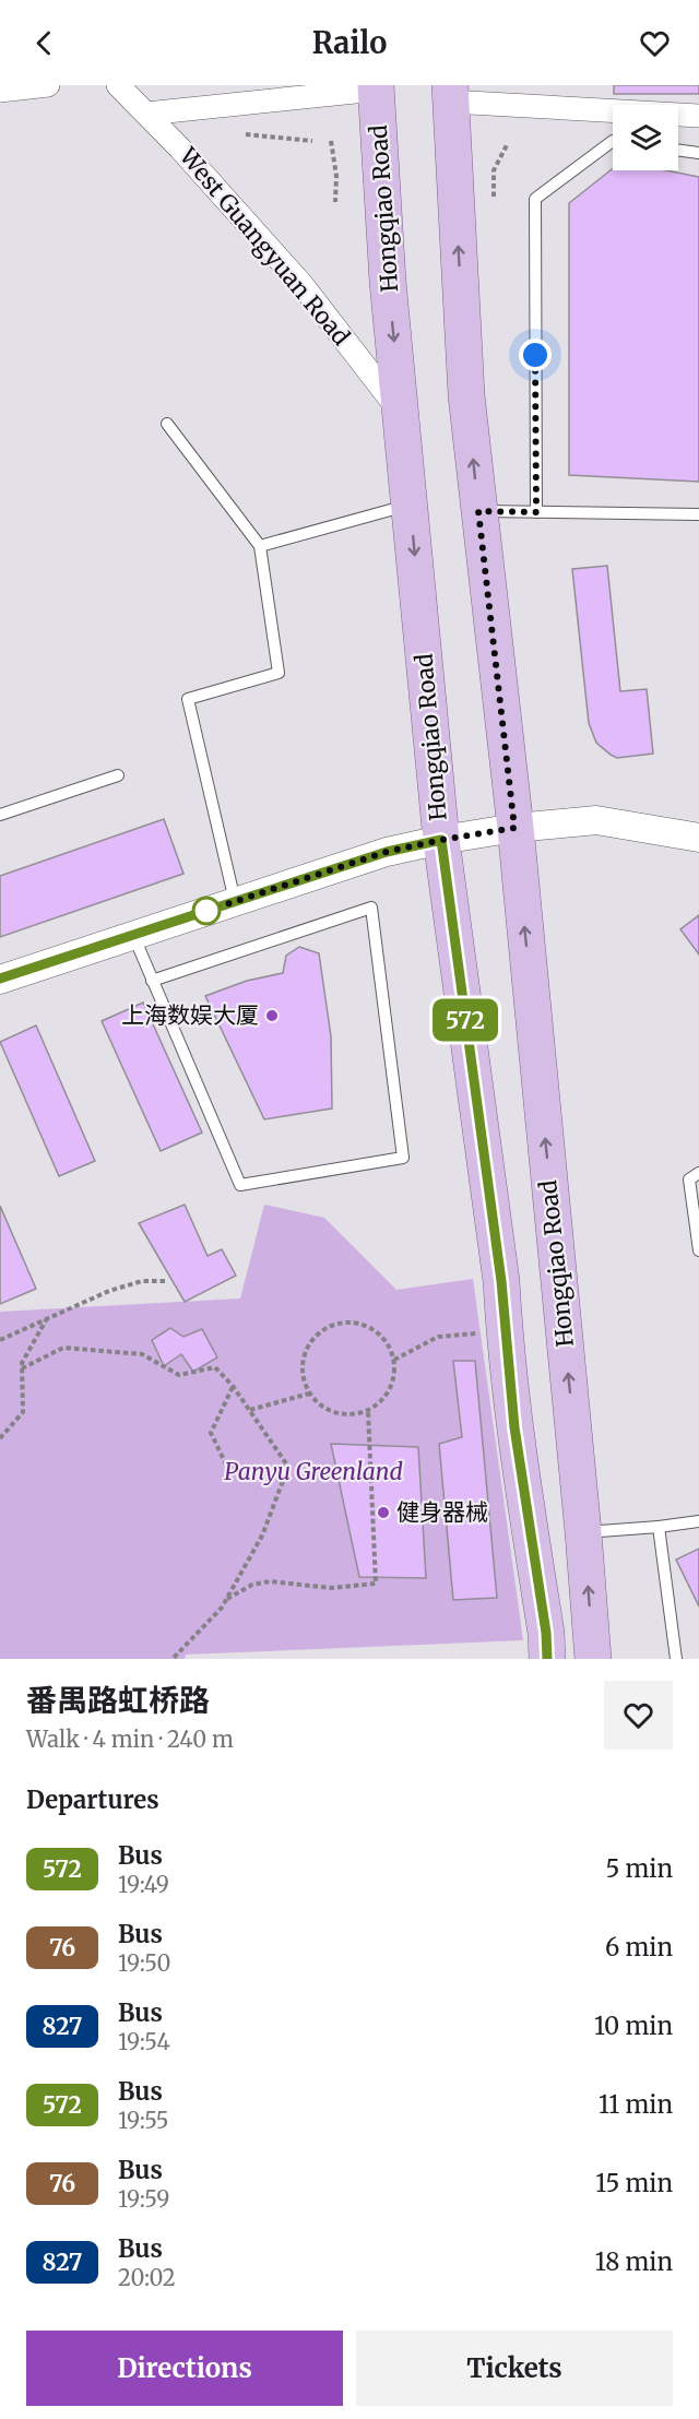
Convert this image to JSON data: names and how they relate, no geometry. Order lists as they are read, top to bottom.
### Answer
{
  "streets": {
    "main road": ["Hongqiao Road"],
    "street": ["West Guangyuan Road"]
  },
  "crossings": [
    ["Hongqiao Road", "West Guangyuan Road"]
  ],
  "parks": ["Panyu Greenland"],
  "places": ["上海数娱大厦", "健身器械"],
  "lines": ["bus line 572"],
  "page": {
    "header": "Railo",
    "on_map": "572",
    "heading": [
      ["番禺路虹桥路", "Walk · 4 min · 240 m"],
      "Departures"
    ],
    "list": [
      {
        "mark": "572",
        "name": "Bus",
        "note": "19:49",
        "value": "5 min"
      },
      {
        "mark": "76",
        "name": "Bus",
        "note": "19:50",
        "value": "6 min"
      },
      {
        "mark": "827",
        "name": "Bus",
        "note": "19:54",
        "value": "10 min"
      },
      {
        "mark": "572",
        "name": "Bus",
        "note": "19:55",
        "value": "11 min"
      },
      {
        "mark": "76",
        "name": "Bus",
        "note": "19:59",
        "value": "15 min"
      },
      {
        "mark": "827",
        "name": "Bus",
        "note": "20:02",
        "value": "18 min"
      }
    ],
    "buttons": ["Directions", "Tickets"]
  }
}
